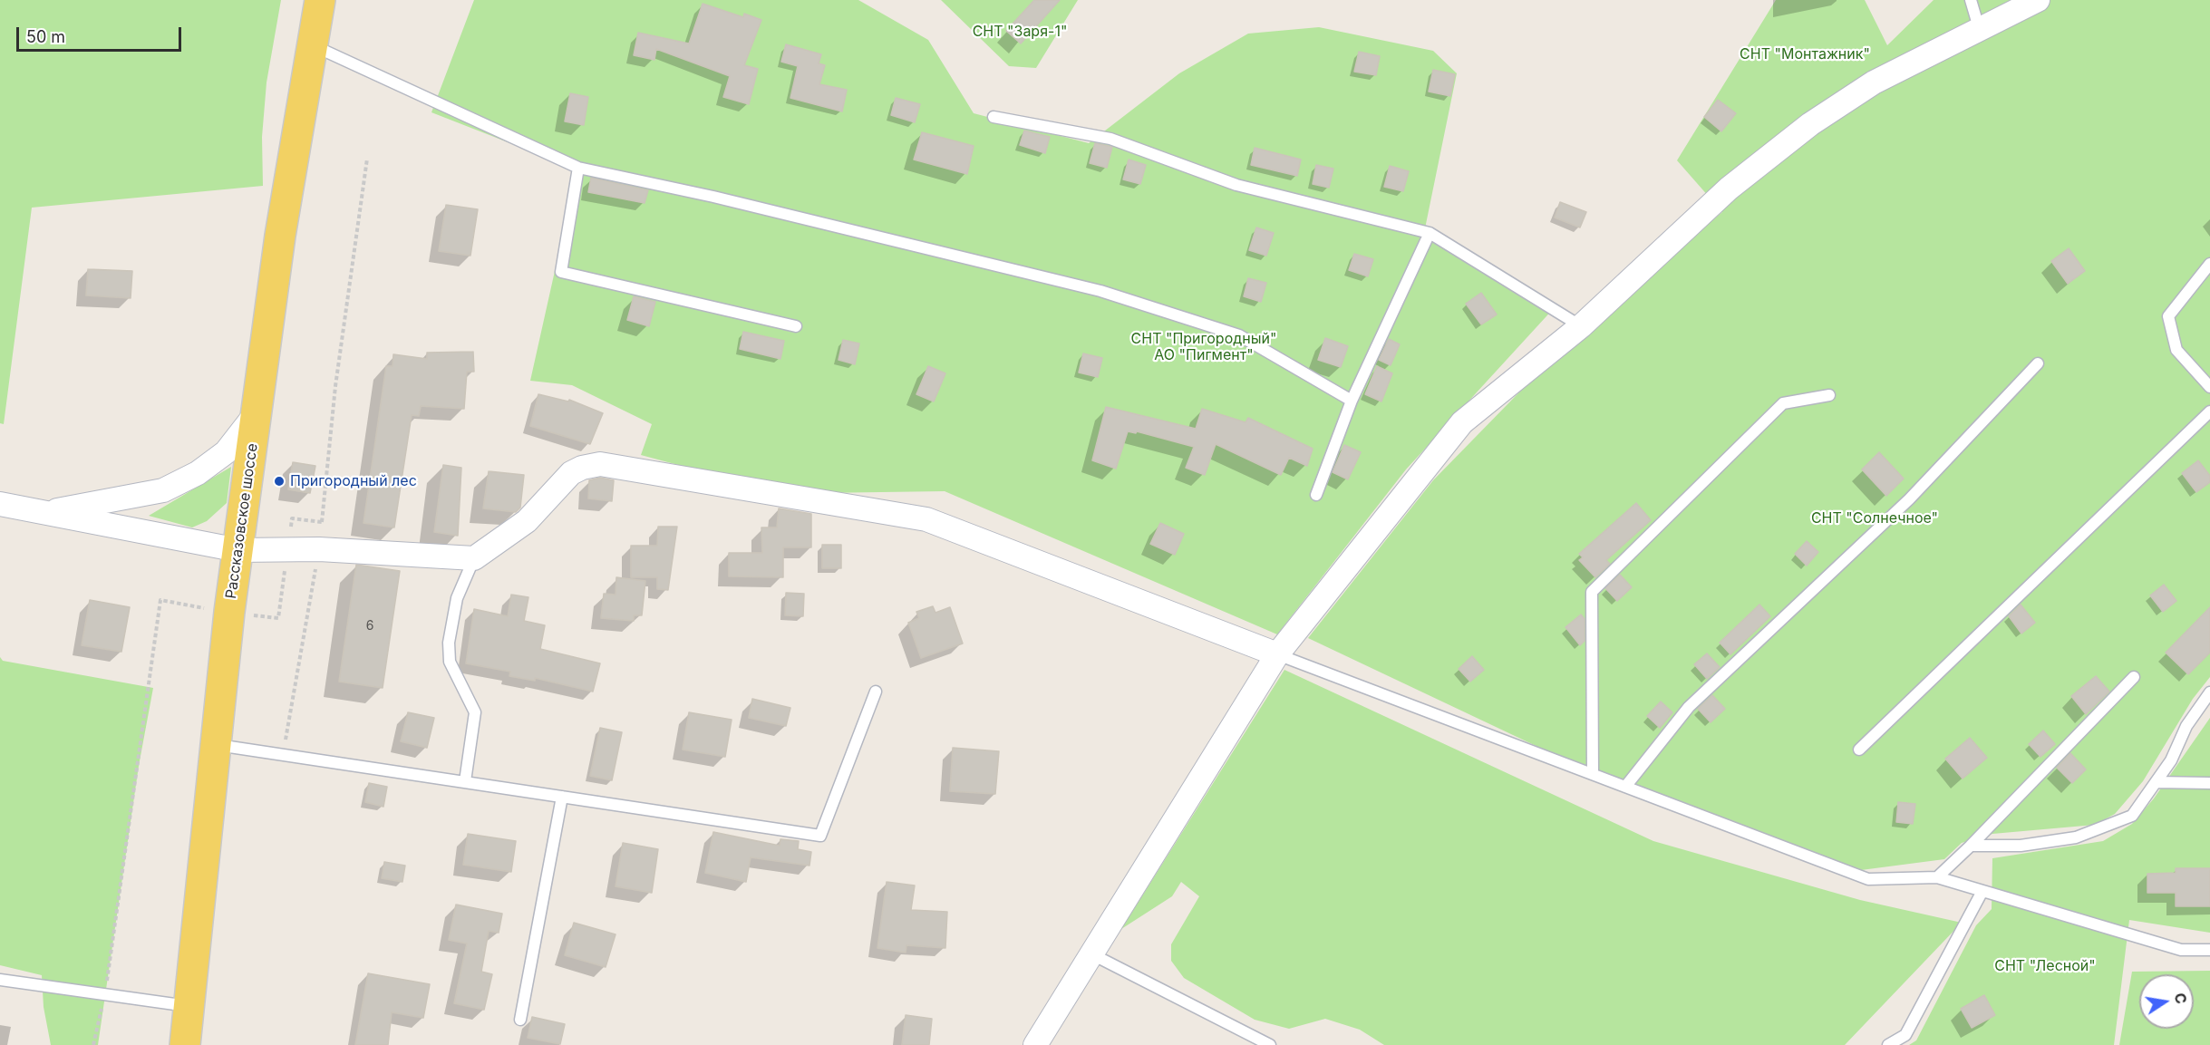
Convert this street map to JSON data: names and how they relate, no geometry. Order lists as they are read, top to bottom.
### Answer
{
  "streets": {
    "main road": ["Рассказовское шоссе"]
  },
  "parks": [
    "СНТ \"Заря-1\"",
    "СНТ \"Монтажник\"",
    "СНТ \"Пригородный\" АО \"Пигмент\"",
    "СНТ \"Солнечное\"",
    "СНТ \"Лесной\""
  ],
  "places": ["Пригородный лес"],
  "house_numbers": ["6"],
  "scale_bar": "50 m",
  "north": "right"
}
